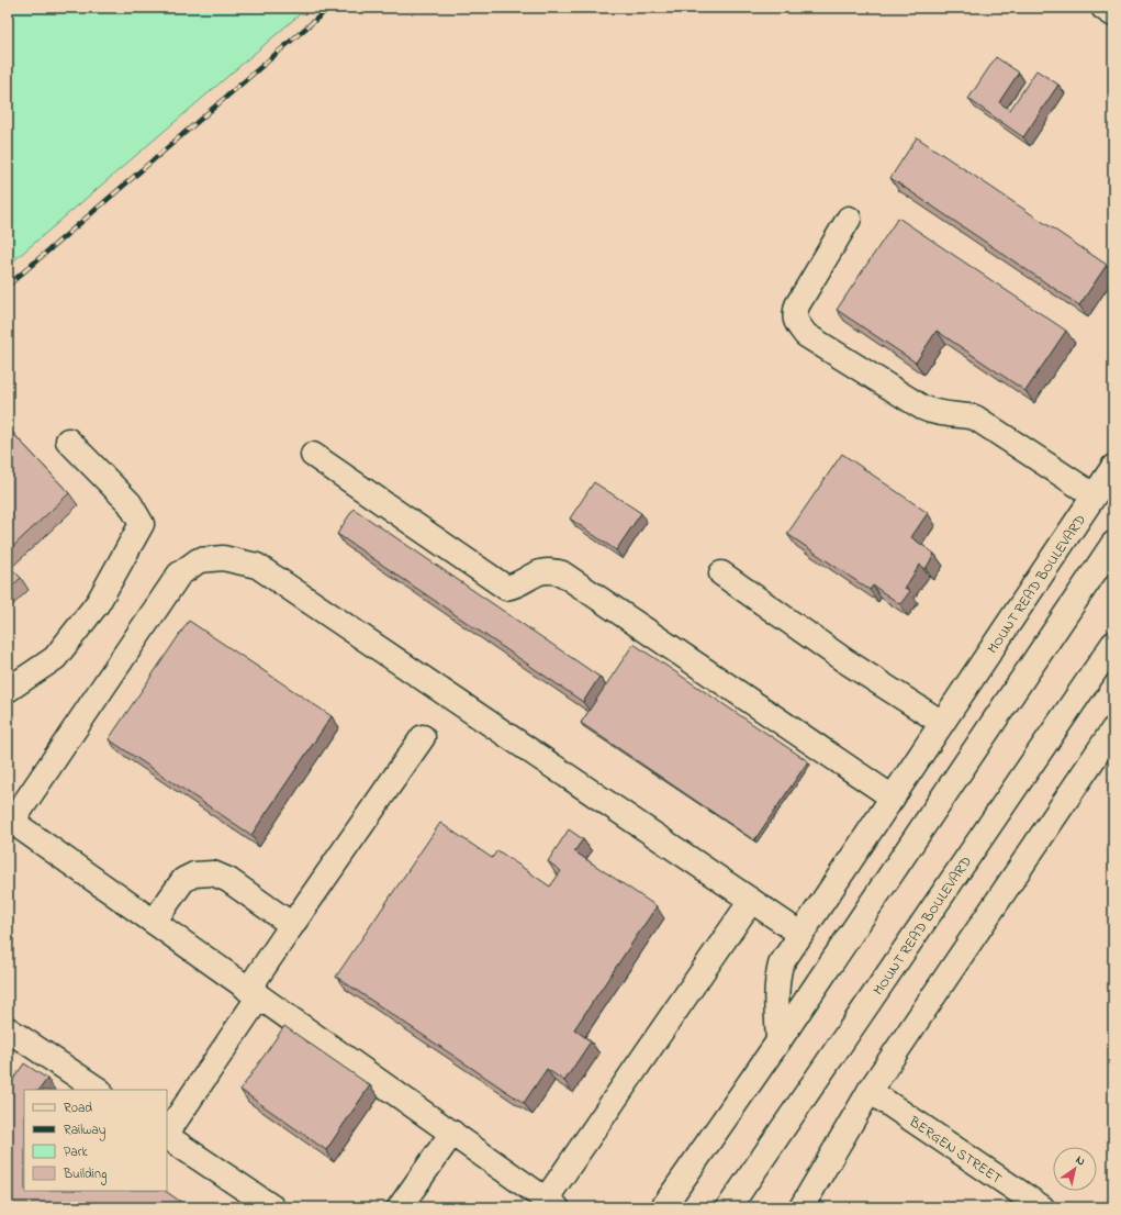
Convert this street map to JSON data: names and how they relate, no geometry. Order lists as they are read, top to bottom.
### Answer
{
  "streets": {
    "main road": ["MOUNT READ BOULEVARD", "BERGEN STREET"]
  },
  "legend": [
    "Road",
    "Railway",
    "Park",
    "Building"
  ],
  "north": "top right"
}
